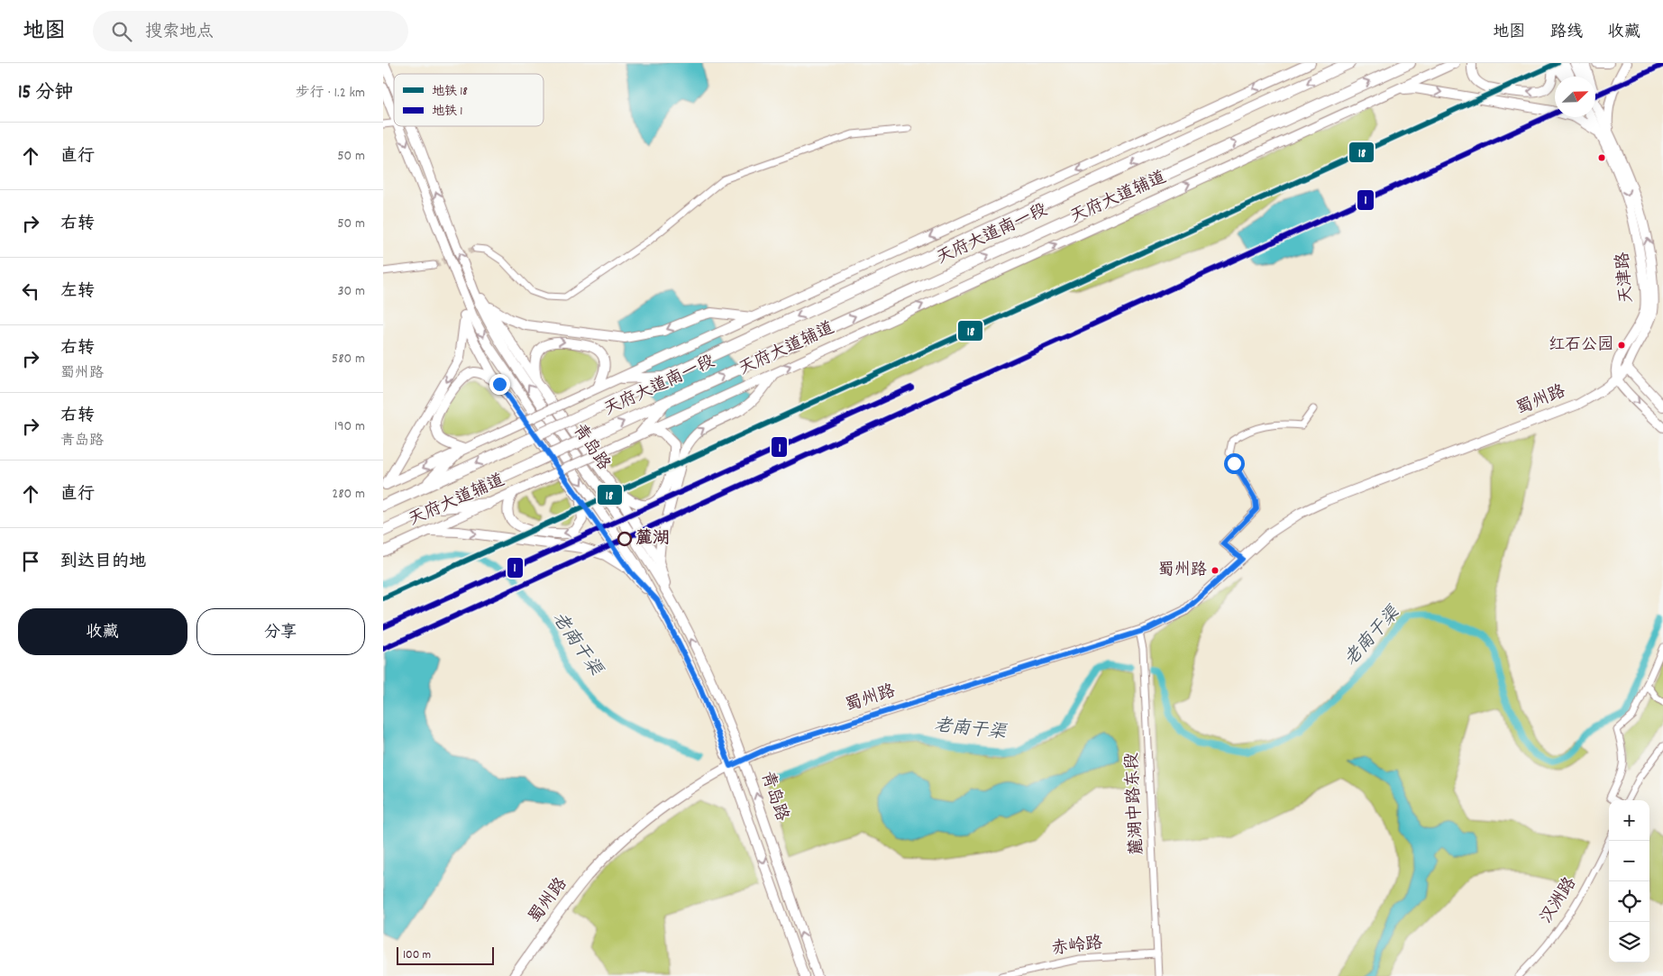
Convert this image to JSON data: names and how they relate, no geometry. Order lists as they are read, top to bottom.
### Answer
{
  "streets": {
    "highway": ["天府大道南一段"],
    "street": [
      "天府大道辅道",
      "天津路",
      "蜀州路",
      "青岛路",
      "麓湖中路东段",
      "汉洲路",
      "赤岭路"
    ]
  },
  "crossings": [
    ["天津路", "蜀州路"],
    ["蜀州路", "青岛路"],
    ["蜀州路", "麓湖中路东段"],
    ["麓湖中路东段", "赤岭路"]
  ],
  "water": ["老南干渠"],
  "places": ["红石公园", "麓湖", "蜀州路"],
  "lines": ["metro line 18", "metro line 1"],
  "legend": ["地铁 18", "地铁 1"],
  "scale_bar": "100 m",
  "north": "top right",
  "page": {
    "header": "地图",
    "search": "搜索地点",
    "nav": ["地图", "路线", "收藏"],
    "heading": ["15 分钟", "步行 · 1.2 km"],
    "list": [
      ["直行", "50 m"],
      ["右转", "50 m"],
      ["左转", "30 m"],
      ["右转", "蜀州路", "580 m"],
      ["右转", "青岛路", "190 m"],
      ["直行", "280 m"],
      "到达目的地"
    ],
    "buttons": ["收藏", "分享"],
    "map_buttons": ["+", "−"],
    "scale": "100 m"
  }
}
